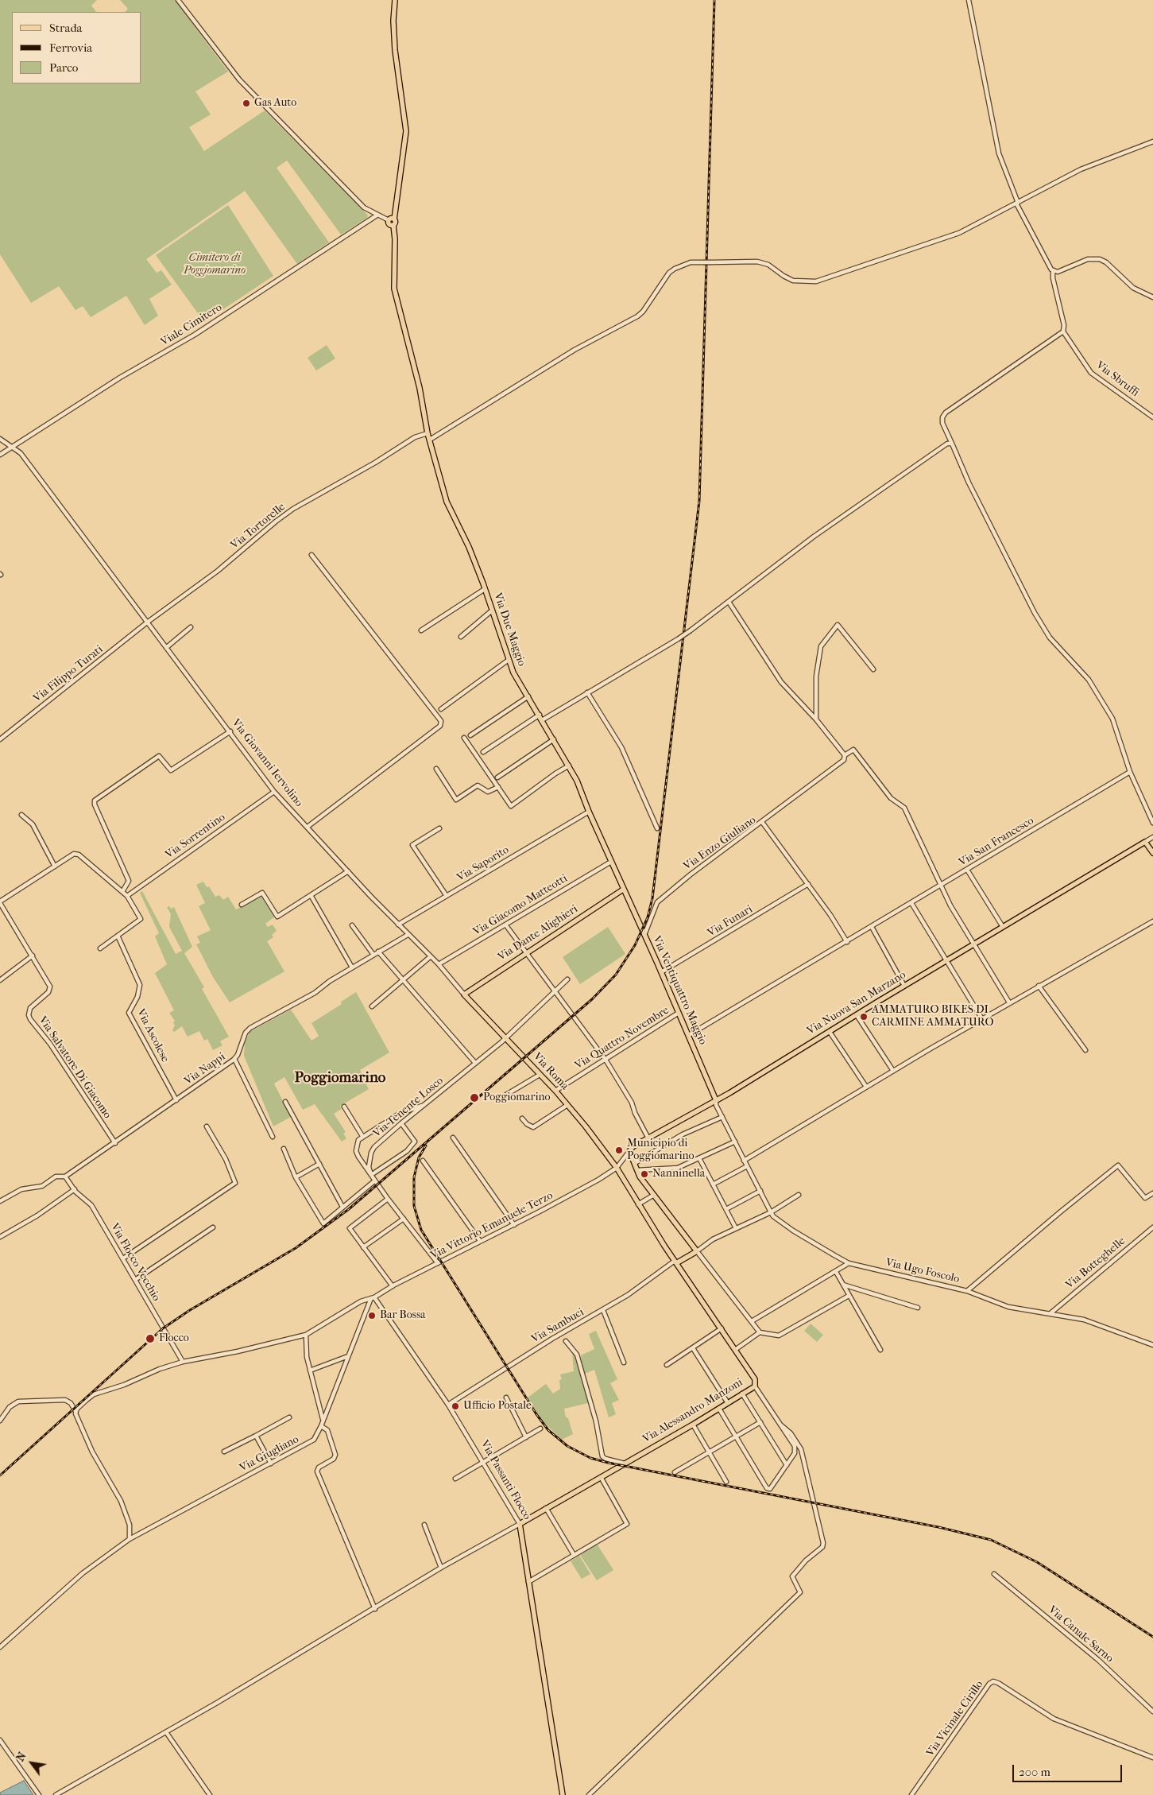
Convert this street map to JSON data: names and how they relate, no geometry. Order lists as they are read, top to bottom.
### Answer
{
  "streets": {
    "main road": [
      "Via Due Maggio",
      "Via Dante Alighieri",
      "Via Ventiquattro Maggio",
      "Via Nuova San Marzano",
      "Via Roma",
      "Via Alessandro Manzoni",
      "Via Passanti Flocco"
    ],
    "street": [
      "Viale Cimitero",
      "Via Sbruffi",
      "Via Tortorelle",
      "Via Filippo Turati",
      "Via Giovanni Iervolino",
      "Via Sorrentino",
      "Via San Francesco",
      "Via Enzo Giuliano",
      "Via Saporito",
      "Via Giacomo Matteotti",
      "Via Funari",
      "Via Ascolese",
      "Via Quattro Novembre",
      "Via Salvatore Di Giacomo",
      "Via Nappi",
      "Via Tenente Losco",
      "Via Vittorio Emanuele Terzo",
      "Via Flocco Vecchio",
      "Via Botteghelle",
      "Via Ugo Foscolo",
      "Via Sambuci",
      "Via Giugliano",
      "Via Canale Sarno",
      "Via Vicinale Cirillo"
    ]
  },
  "crossings": [
    ["Viale Cimitero", "Via Giovanni Iervolino"],
    ["Via Tortorelle", "Via Due Maggio"],
    ["Via Tortorelle", "Via Filippo Turati"],
    ["Via Tortorelle", "Via Giovanni Iervolino"],
    ["Via Due Maggio", "Via Saporito"],
    ["Via Due Maggio", "Via Giacomo Matteotti"],
    ["Via Due Maggio", "Via Dante Alighieri"],
    ["Via Due Maggio", "Via Ventiquattro Maggio"],
    ["Via Filippo Turati", "Via Giovanni Iervolino"],
    ["Via Giovanni Iervolino", "Via Sorrentino"],
    ["Via Giovanni Iervolino", "Via Saporito"],
    ["Via San Francesco", "Via Enzo Giuliano"],
    ["Via Enzo Giuliano", "Via Funari"],
    ["Via Enzo Giuliano", "Via Ventiquattro Maggio"],
    ["Via Funari", "Via Ventiquattro Maggio"],
    ["Via Dante Alighieri", "Via Ventiquattro Maggio"],
    ["Via Dante Alighieri", "Via Roma"],
    ["Via Ventiquattro Maggio", "Via Nuova San Marzano"],
    ["Via Ventiquattro Maggio", "Via Quattro Novembre"],
    ["Via Ascolese", "Via Nappi"],
    ["Via Quattro Novembre", "Via Roma"],
    ["Via Salvatore Di Giacomo", "Via Nappi"],
    ["Via Nappi", "Via Flocco Vecchio"],
    ["Via Roma", "Via Tenente Losco"],
    ["Via Roma", "Via Vittorio Emanuele Terzo"],
    ["Via Roma", "Via Alessandro Manzoni"],
    ["Via Vittorio Emanuele Terzo", "Via Flocco Vecchio"],
    ["Via Vittorio Emanuele Terzo", "Via Alessandro Manzoni"],
    ["Via Vittorio Emanuele Terzo", "Via Giugliano"],
    ["Via Vittorio Emanuele Terzo", "Via Passanti Flocco"],
    ["Via Sambuci", "Via Alessandro Manzoni"],
    ["Via Sambuci", "Via Passanti Flocco"],
    ["Via Alessandro Manzoni", "Via Passanti Flocco"],
    ["Via Giugliano", "Via Passanti Flocco"]
  ],
  "districts": ["Poggiomarino"],
  "parks": ["Cimitero di Poggiomarino"],
  "places": [
    "Gas Auto",
    "AMMATURO BIKES DI CARMINE AMMATURO",
    "Poggiomarino",
    "Municipio di Poggiomarino",
    "Nanninella",
    "Bar Bossa",
    "Flocco",
    "Ufficio Postale"
  ],
  "legend": ["Strada", "Ferrovia", "Parco"],
  "scale_bar": "200 m",
  "north": "top left"
}
